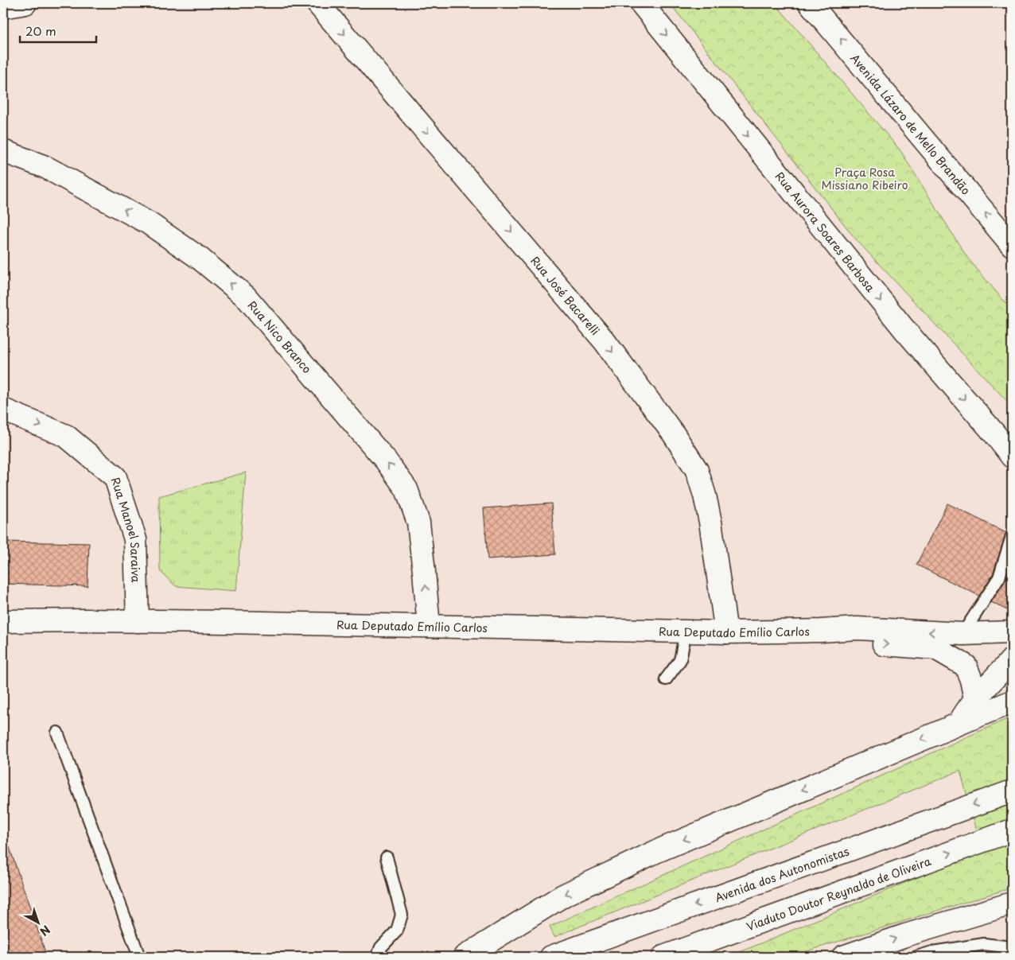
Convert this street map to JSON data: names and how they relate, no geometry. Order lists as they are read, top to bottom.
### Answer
{
  "streets": {
    "street": [
      "Avenida Lázaro de Mello Brandão",
      "Rua Aurora Soares Barbosa",
      "Rua José Bacarelli",
      "Rua Nico Branco",
      "Rua Manoel Saraiva",
      "Rua Deputado Emílio Carlos",
      "Avenida dos Autonomistas",
      "Viaduto Doutor Reynaldo de Oliveira"
    ]
  },
  "crossings": [
    ["Rua José Bacarelli", "Rua Deputado Emílio Carlos"],
    ["Rua Nico Branco", "Rua Deputado Emílio Carlos"],
    ["Rua Manoel Saraiva", "Rua Deputado Emílio Carlos"]
  ],
  "one_way": [
    "Avenida Lázaro de Mello Brandão",
    "Rua Aurora Soares Barbosa",
    "Rua José Bacarelli",
    "Rua Nico Branco",
    "Rua Manoel Saraiva"
  ],
  "parks": ["Praça Rosa Missiano Ribeiro"],
  "scale_bar": "20 m",
  "north": "bottom right"
}
